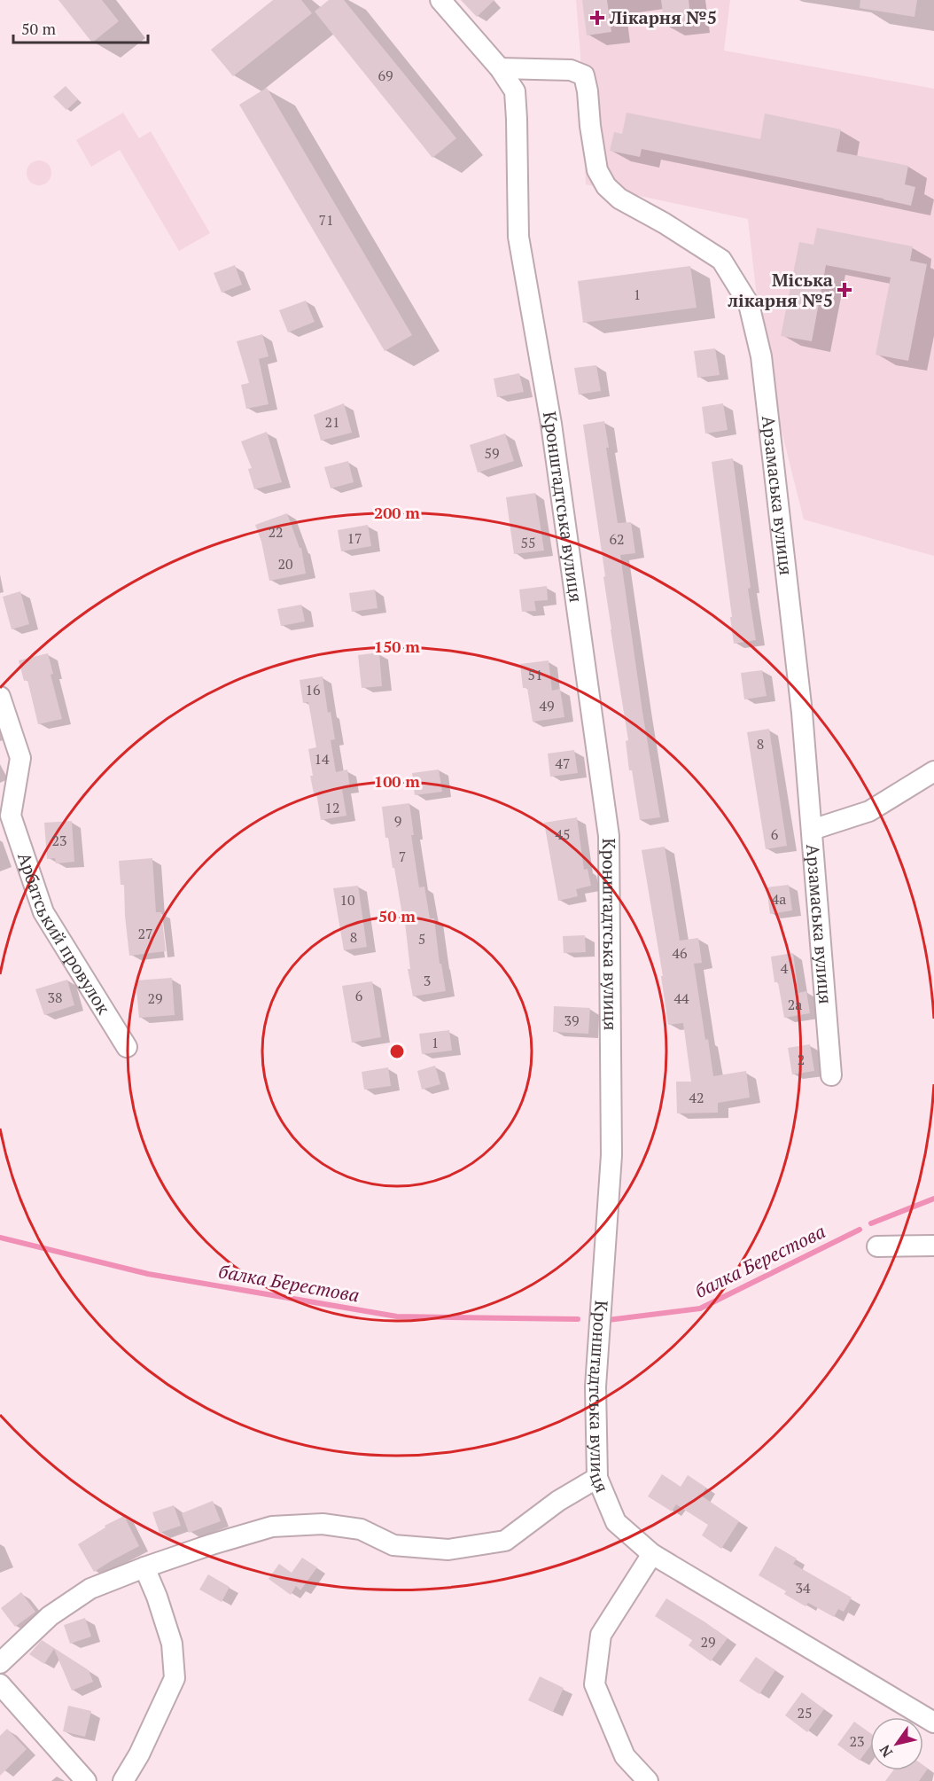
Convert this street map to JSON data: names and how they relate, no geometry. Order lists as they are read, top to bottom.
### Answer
{
  "streets": {
    "street": ["Арзамаська вулиця", "Кронштадтська вулиця", "Арбатський провулок"]
  },
  "crossings": [
    ["Арзамаська вулиця", "Кронштадтська вулиця"]
  ],
  "water": ["балка Берестова"],
  "places": {
    "health": ["Лікарня №5", "Міська лікарня №5"]
  },
  "house_numbers": [
    "69",
    "71",
    "1",
    "21",
    "59",
    "22",
    "17",
    "62",
    "55",
    "20",
    "51",
    "16",
    "49",
    "8",
    "14",
    "47",
    "12",
    "9",
    "45",
    "6",
    "23",
    "7",
    "4а",
    "10",
    "27",
    "8",
    "5",
    "46",
    "4",
    "3",
    "6",
    "38",
    "29",
    "44",
    "2а",
    "39",
    "1",
    "2",
    "42",
    "34",
    "29",
    "25",
    "23"
  ],
  "scale_bar": "50 m",
  "north": "bottom left",
  "rings": [
    "200 m",
    "150 m",
    "100 m",
    "50 m"
  ]
}
